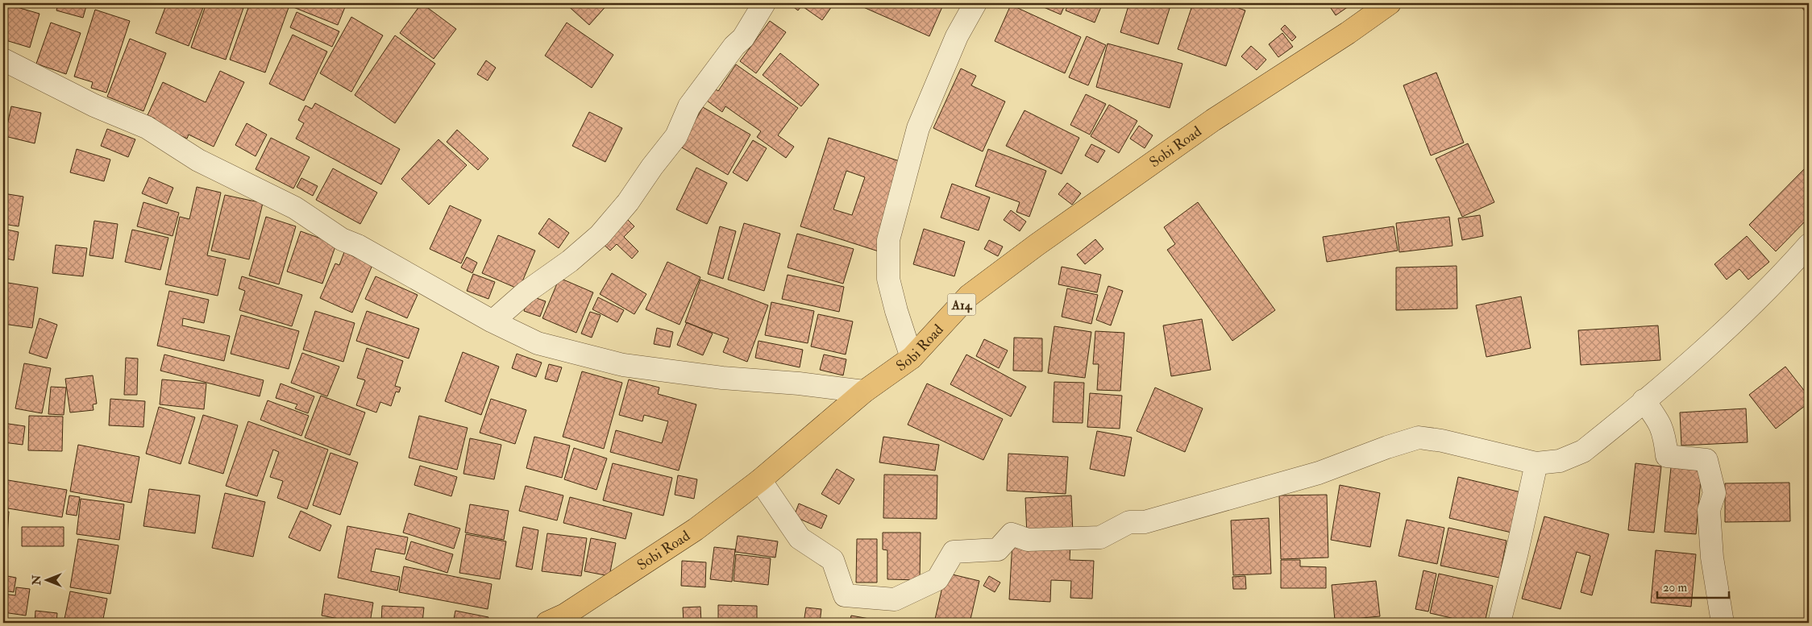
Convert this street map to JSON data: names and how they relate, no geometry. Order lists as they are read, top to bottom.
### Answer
{
  "streets": {
    "highway": ["Sobi Road", "A14"]
  },
  "scale_bar": "20 m",
  "north": "left"
}
